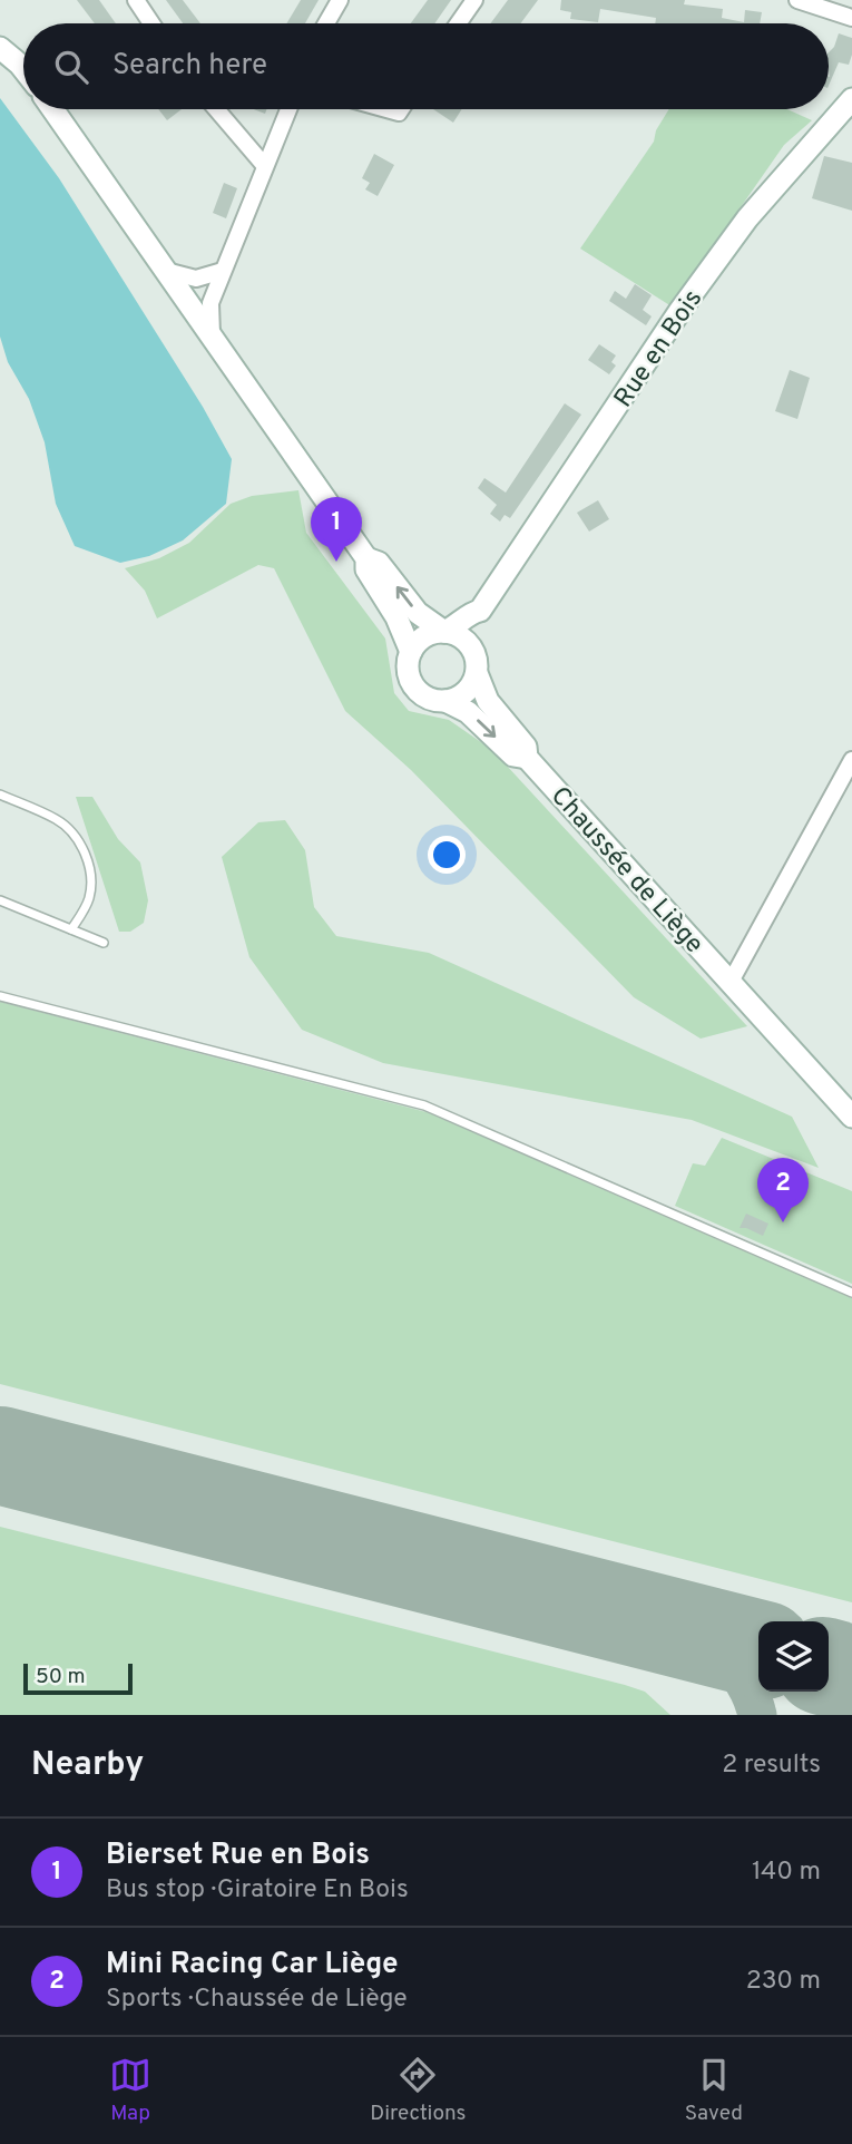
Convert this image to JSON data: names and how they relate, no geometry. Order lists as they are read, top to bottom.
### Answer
{
  "streets": {
    "main road": ["Rue en Bois", "Chaussée de Liège"]
  },
  "crossings": [
    ["Rue en Bois", "Chaussée de Liège"]
  ],
  "scale_bar": "50 m",
  "page": {
    "search": "Search here",
    "pins": ["1", "2"],
    "scale": "50 m",
    "heading": ["Nearby", "2 results"],
    "list": [
      {
        "mark": "1",
        "name": "Bierset Rue en Bois",
        "note": "Bus stop · Giratoire En Bois",
        "value": "140 m"
      },
      {
        "mark": "2",
        "name": "Mini Racing Car Liège",
        "note": "Sports · Chaussée de Liège",
        "value": "230 m"
      }
    ],
    "nav": ["Map", "Directions", "Saved"]
  }
}
